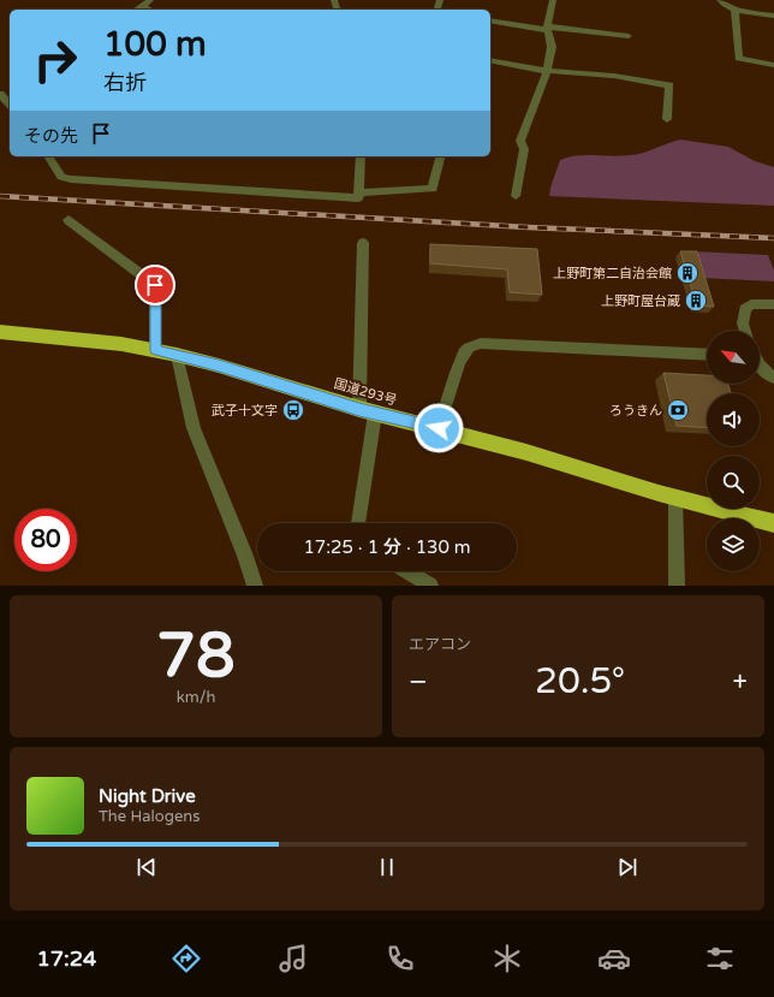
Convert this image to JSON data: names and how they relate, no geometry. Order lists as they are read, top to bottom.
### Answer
{
  "streets": {
    "highway": ["国道293号"]
  },
  "places": {
    "building": ["上野町第二自治会館", "上野町屋台蔵"],
    "bus stop": ["武子十文字"],
    "bank": ["ろうきん"]
  },
  "north": "top left",
  "page": {
    "turn": ["100 m", "右折"],
    "then": "その先",
    "limit": "80",
    "trip": "17:25 · 1 分 · 130 m",
    "tile": [
      ["78", "km/h"],
      "エアコン"
    ],
    "heat": ["−", "20.5°", "+"],
    "song": ["Night Drive", "The Halogens"],
    "tabs": "17:24"
  }
}
